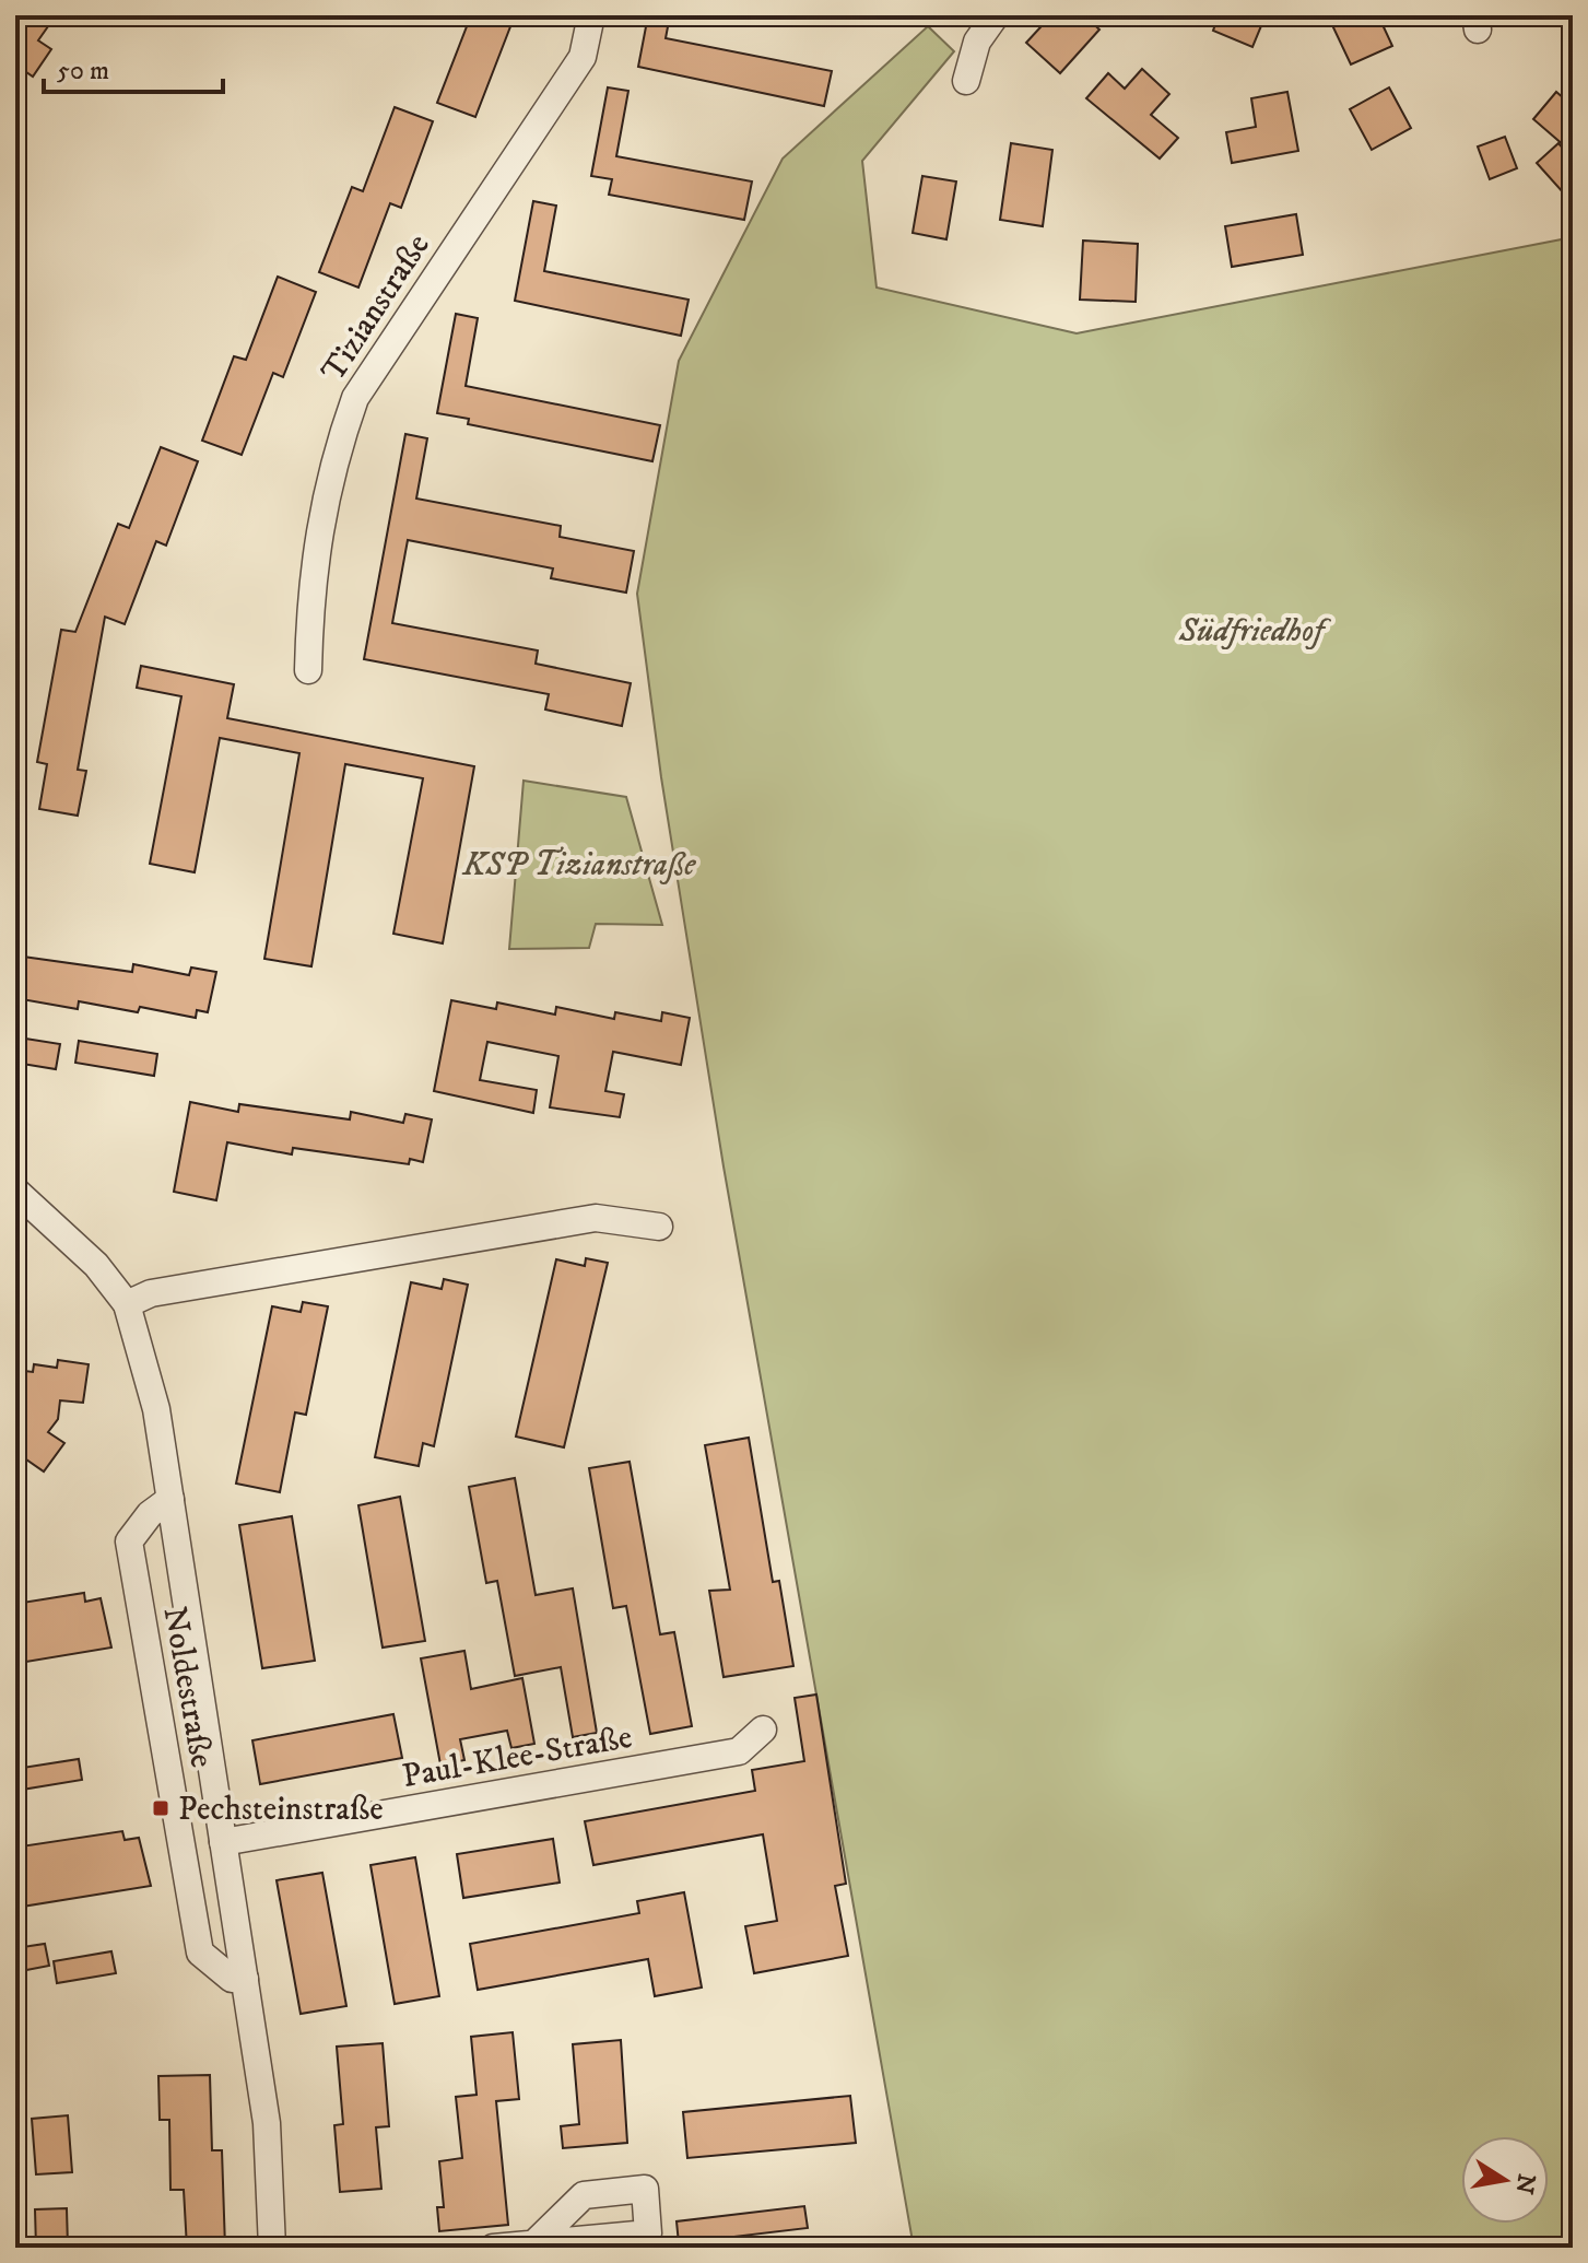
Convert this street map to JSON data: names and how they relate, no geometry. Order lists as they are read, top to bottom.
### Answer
{
  "streets": {
    "street": ["Tizianstraße", "Noldestraße", "Paul-Klee-Straße"]
  },
  "crossings": [
    ["Noldestraße", "Paul-Klee-Straße"]
  ],
  "parks": ["Südfriedhof", "KSP Tizianstraße"],
  "places": {
    "transit": ["Pechsteinstraße"]
  },
  "scale_bar": "50 m",
  "north": "right"
}
